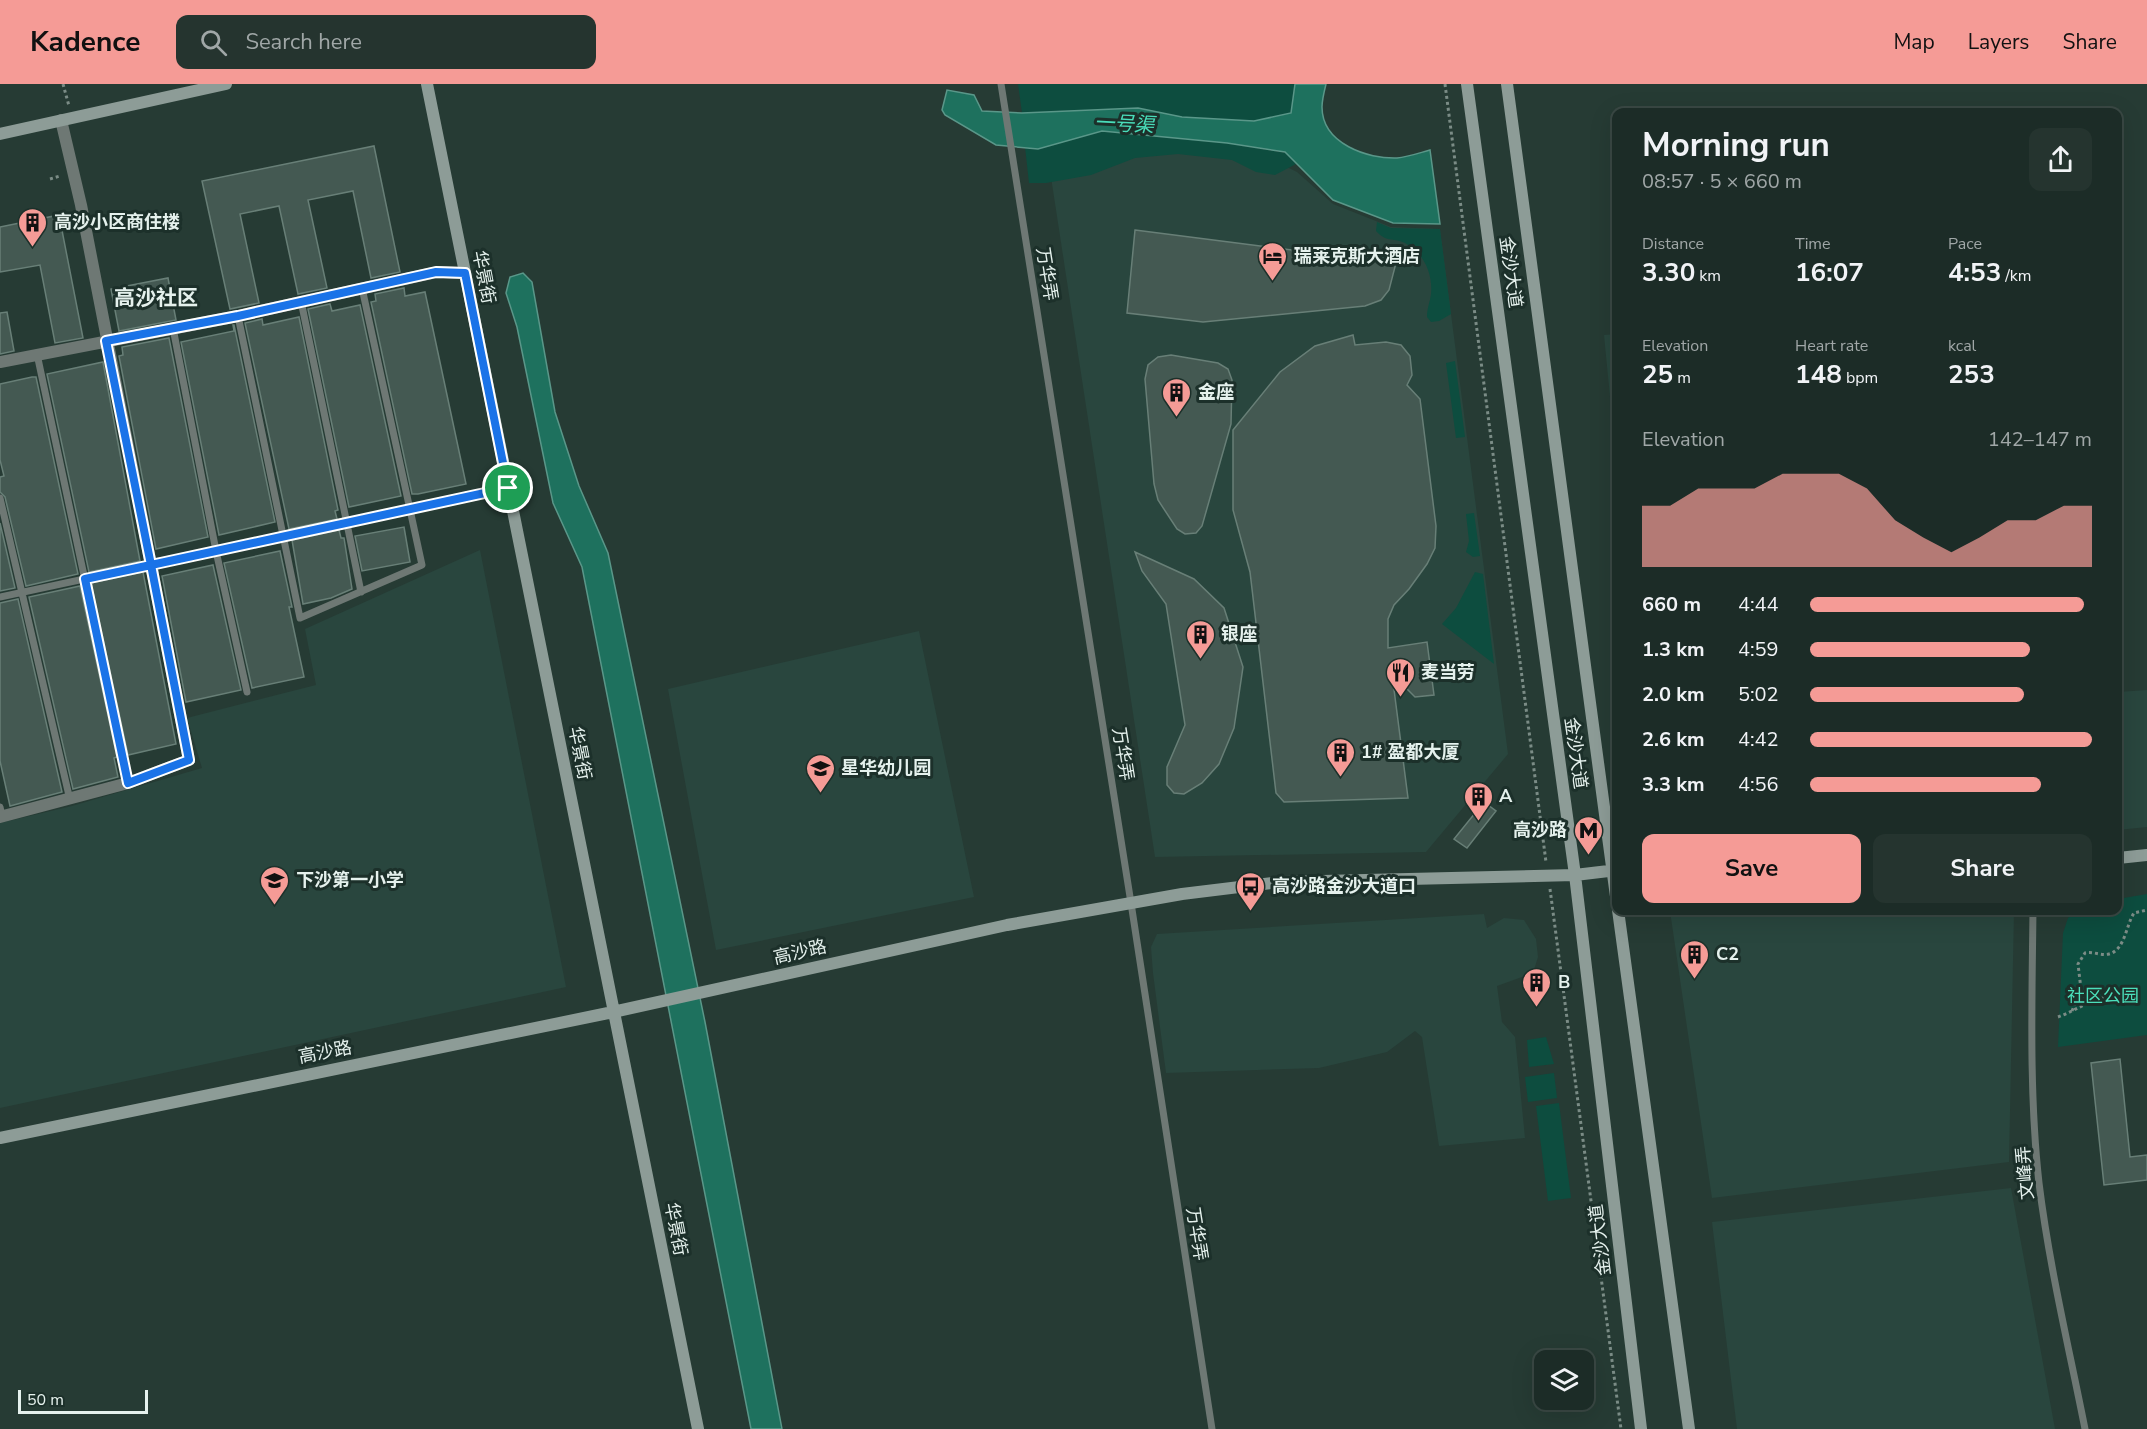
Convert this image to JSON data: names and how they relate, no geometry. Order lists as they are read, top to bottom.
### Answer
{
  "streets": {
    "street": ["金沙大道", "华景街", "高沙路"],
    "lane": ["万华弄", "文峰弄"]
  },
  "crossings": [
    ["金沙大道", "高沙路"],
    ["万华弄", "高沙路"],
    ["华景街", "高沙路"]
  ],
  "districts": ["高沙社区"],
  "water": ["一号渠"],
  "parks": ["社区公园"],
  "places": {
    "building": [
      "高沙小区商住楼",
      "金座",
      "银座",
      "1# 盈都大厦",
      "A",
      "C2",
      "B"
    ],
    "hotel": ["瑞莱克斯大酒店"],
    "restaurant": ["麦当劳"],
    "school or university": ["星华幼儿园", "下沙第一小学"],
    "metro station": ["高沙路"],
    "bus stop": ["高沙路金沙大道口"]
  },
  "scale_bar": "50 m",
  "page": {
    "header": "Kadence",
    "search": "Search here",
    "nav": ["Map", "Layers", "Share"],
    "heading": ["Morning run", "08:57 · 5 × 660 m"],
    "stats": [
      ["Distance", "3.30 km"],
      ["Time", "16:07"],
      ["Pace", "4:53 /km"],
      ["Elevation", "25 m"],
      ["Heart rate", "148 bpm"],
      ["kcal", "253"]
    ],
    "chart": ["Elevation", "142–147 m"],
    "list": [
      {
        "name": "660 m",
        "note": "4:44"
      },
      {
        "name": "1.3 km",
        "note": "4:59"
      },
      {
        "name": "2.0 km",
        "note": "5:02"
      },
      {
        "name": "2.6 km",
        "note": "4:42"
      },
      {
        "name": "3.3 km",
        "note": "4:56"
      }
    ],
    "buttons": ["Save", "Share"],
    "scale": "50 m"
  }
}
